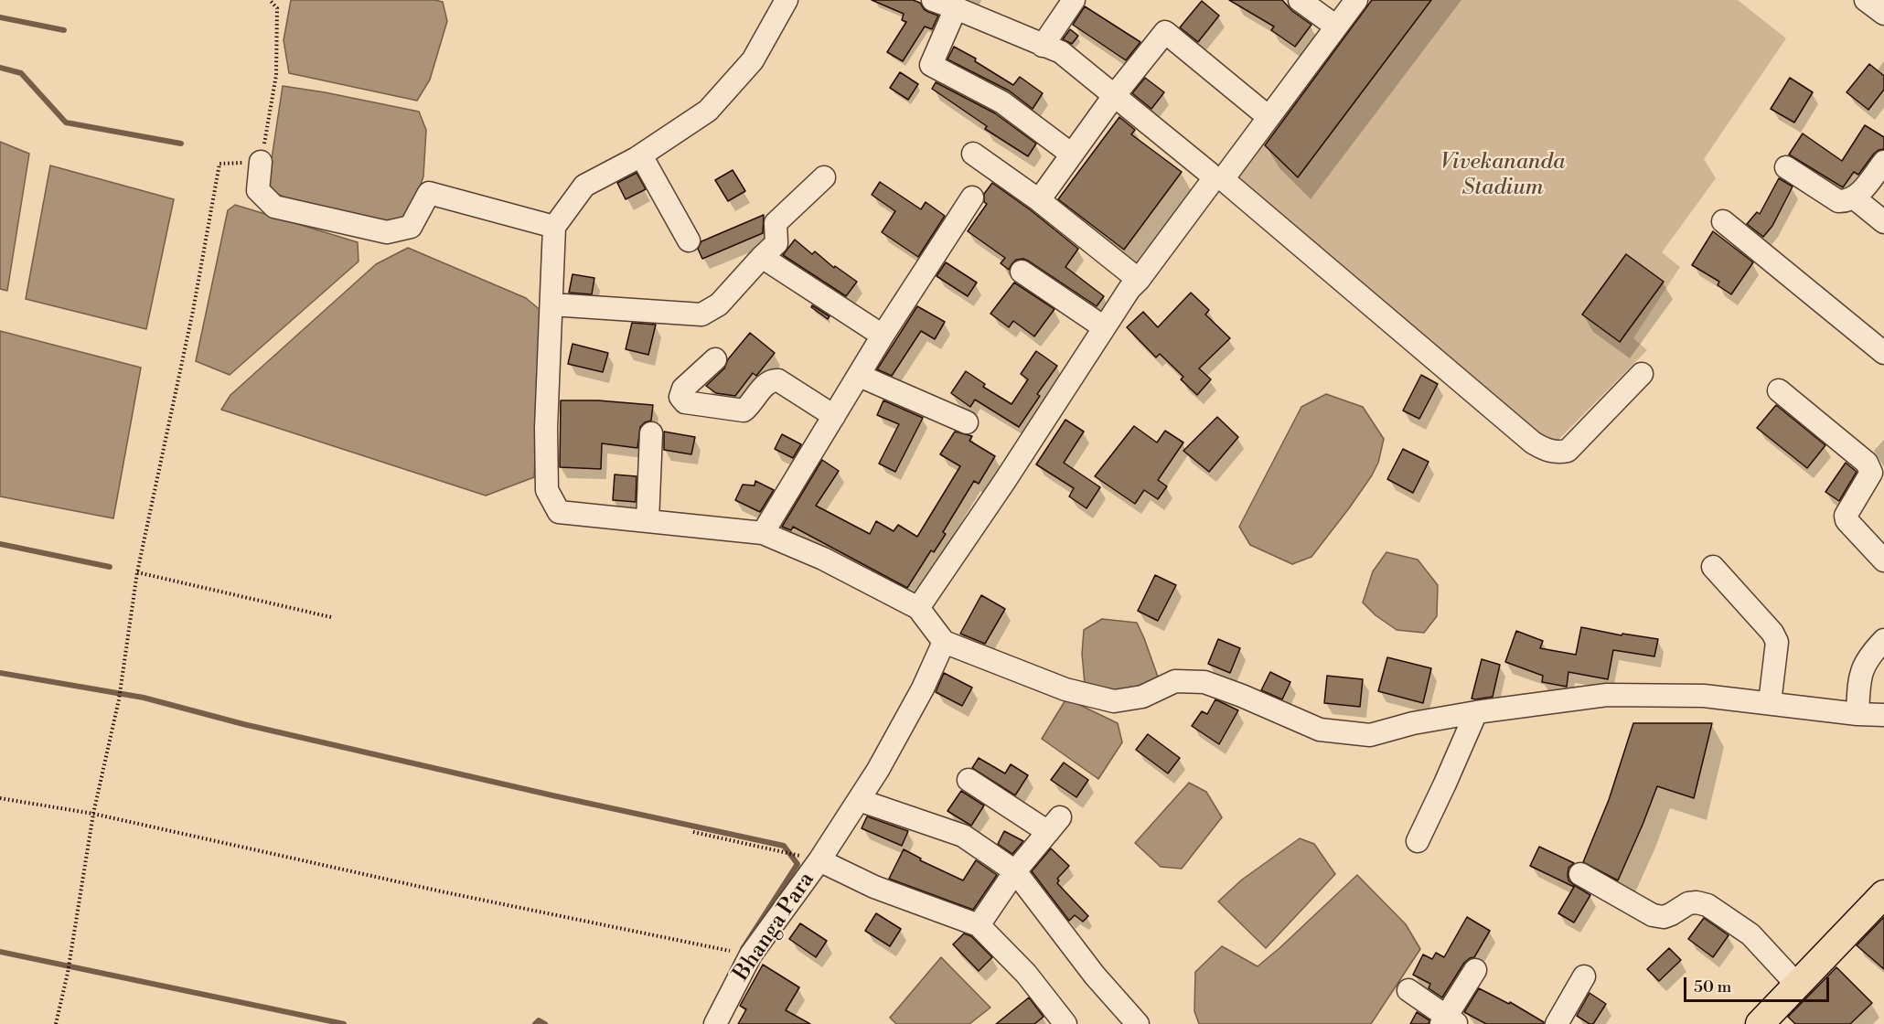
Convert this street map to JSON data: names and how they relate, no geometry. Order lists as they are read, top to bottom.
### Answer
{
  "streets": {
    "street": ["Bhanga Para"]
  },
  "parks": ["Vivekananda Stadium"],
  "scale_bar": "50 m"
}
